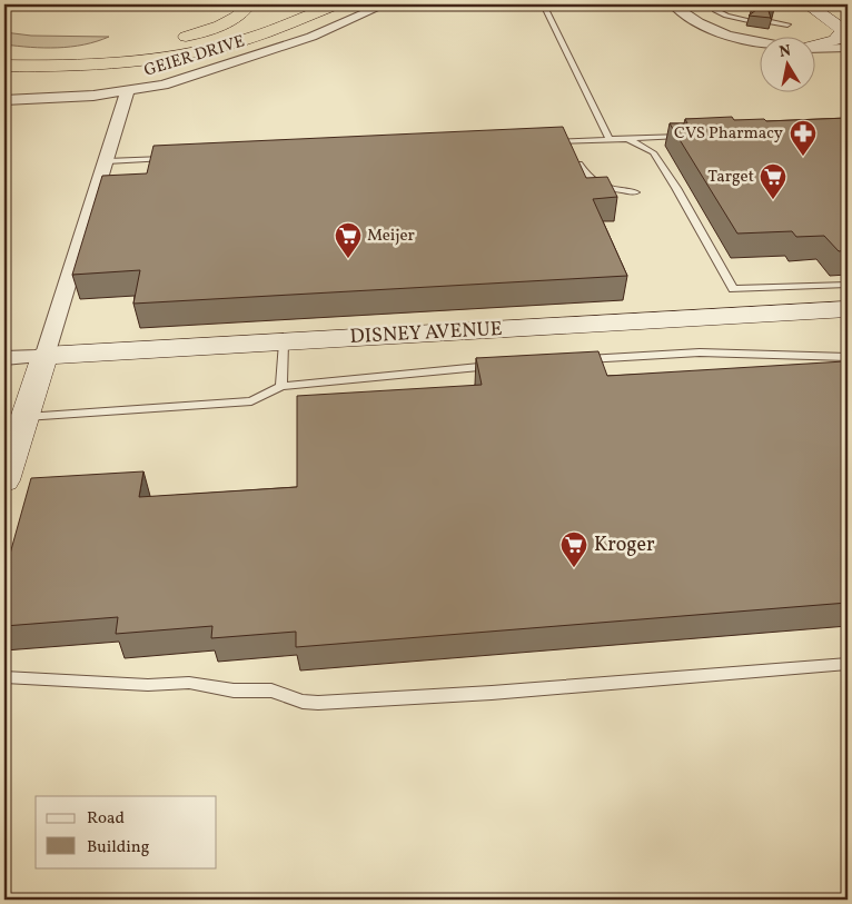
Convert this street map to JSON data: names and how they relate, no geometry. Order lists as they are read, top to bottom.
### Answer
{
  "streets": {
    "street": ["GEIER DRIVE", "DISNEY AVENUE"]
  },
  "places": {
    "pharmacy": ["CVS Pharmacy"],
    "supermarket": ["Target", "Meijer", "Kroger"]
  },
  "legend": ["Road", "Building"],
  "north": "top"
}
